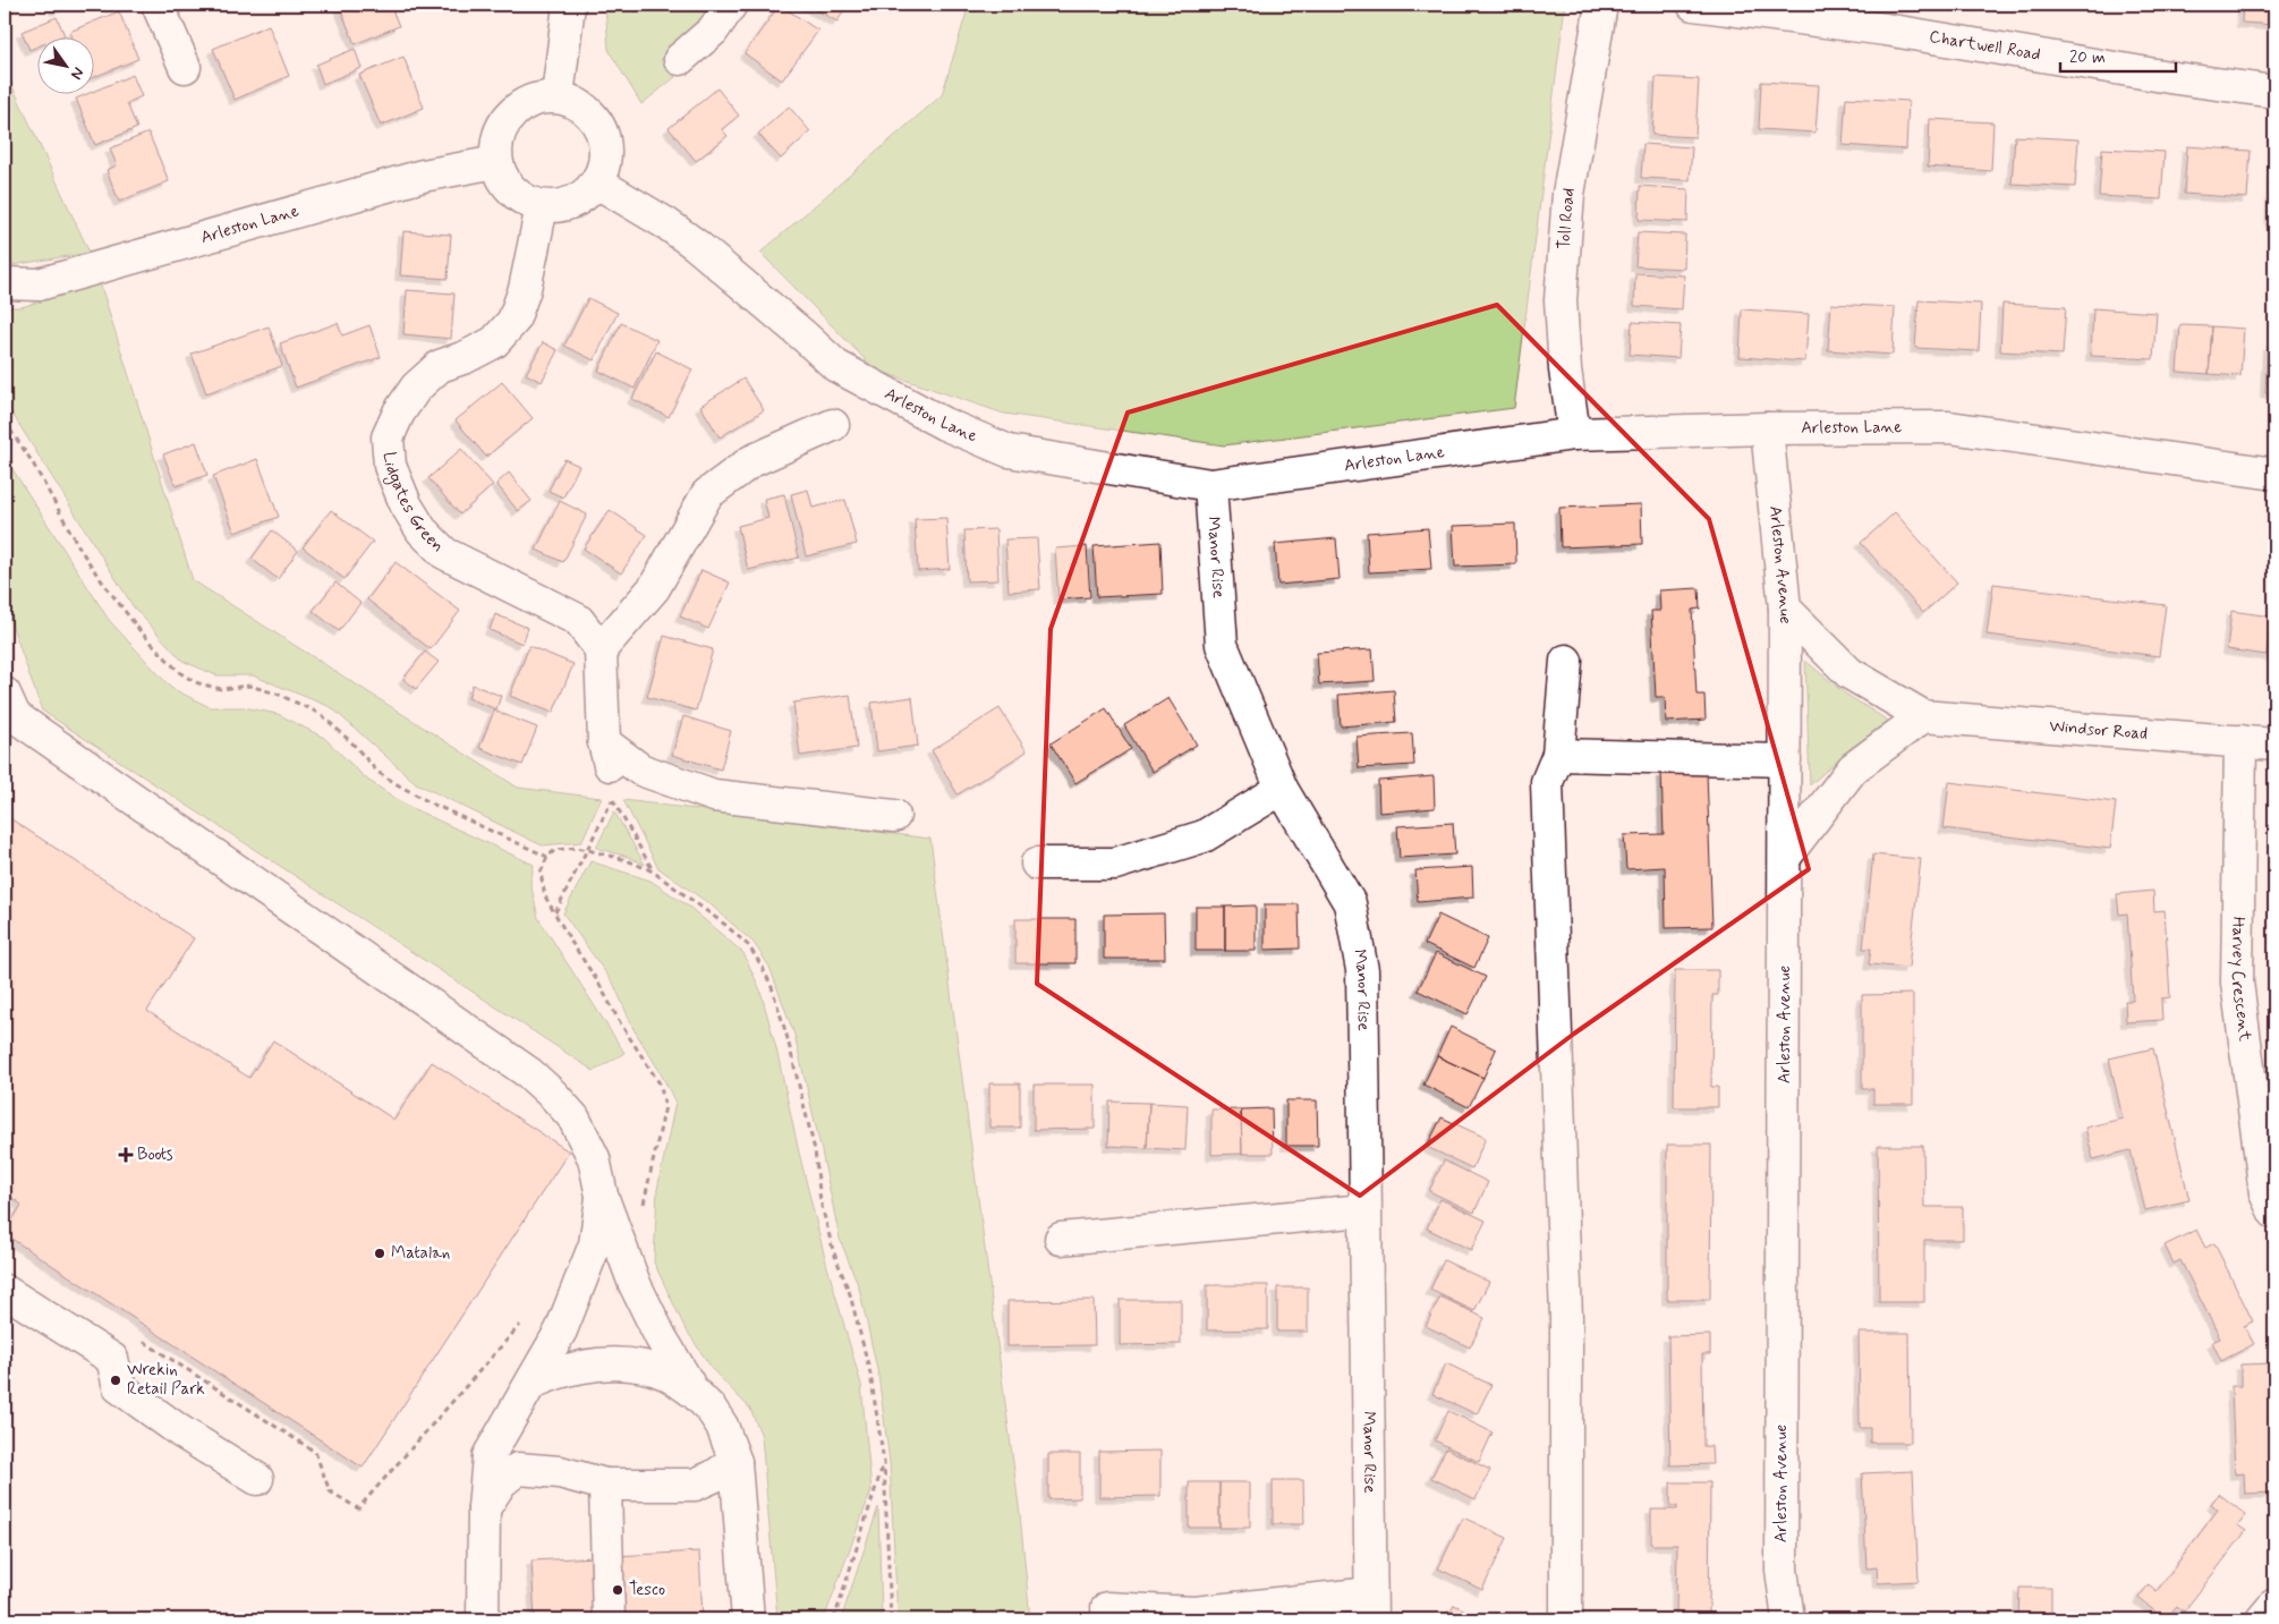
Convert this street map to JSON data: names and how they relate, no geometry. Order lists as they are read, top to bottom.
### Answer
{
  "streets": {
    "street": [
      "Chartwell Road",
      "Toll Road",
      "Arleston Lane",
      "Lidgates Green",
      "Manor Rise",
      "Arleston Avenue",
      "Windsor Road",
      "Harvey Crescent"
    ]
  },
  "crossings": [
    ["Toll Road", "Arleston Lane"],
    ["Arleston Lane", "Lidgates Green"],
    ["Arleston Lane", "Manor Rise"],
    ["Arleston Lane", "Arleston Avenue"],
    ["Arleston Avenue", "Windsor Road"],
    ["Windsor Road", "Harvey Crescent"]
  ],
  "places": {
    "health": ["Boots"],
    "other": ["Matalan", "Wrekin Retail Park", "Tesco"]
  },
  "scale_bar": "20 m",
  "north": "bottom right"
}
